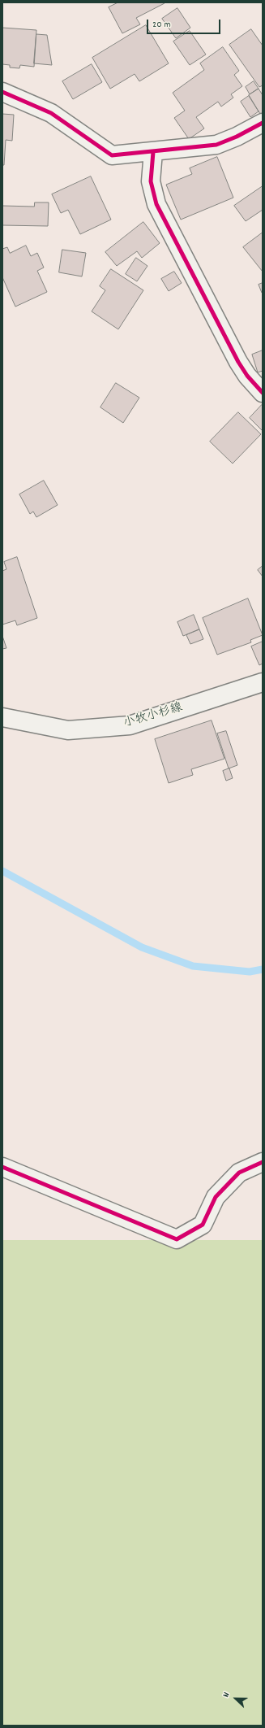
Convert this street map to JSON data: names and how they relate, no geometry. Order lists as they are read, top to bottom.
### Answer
{
  "streets": {
    "street": ["小牧小杉線"]
  },
  "scale_bar": "20 m",
  "north": "left"
}
